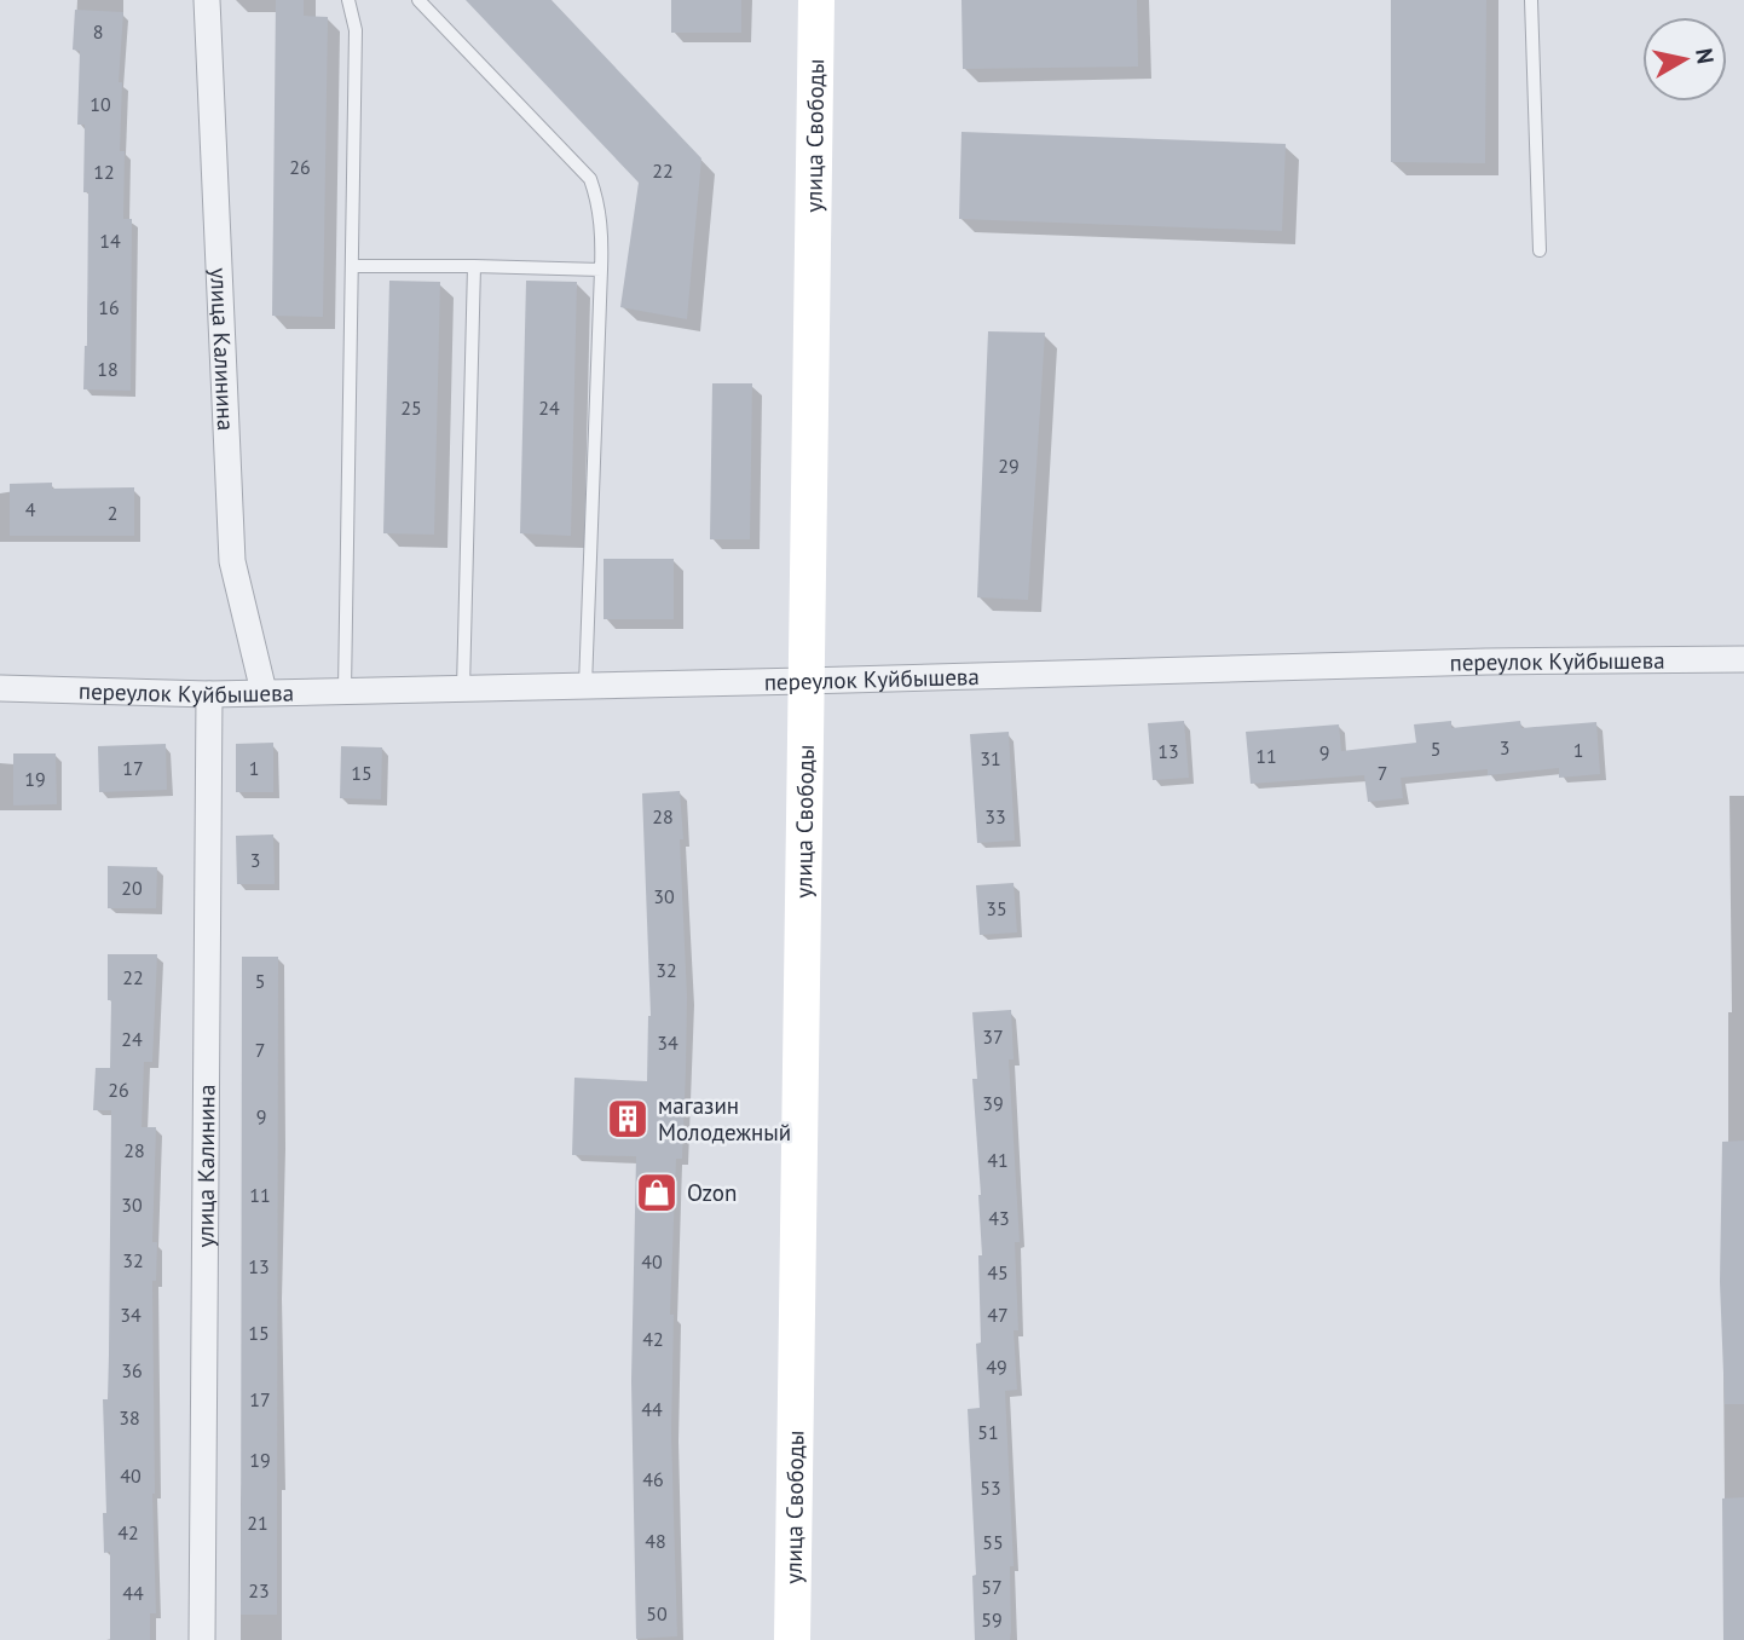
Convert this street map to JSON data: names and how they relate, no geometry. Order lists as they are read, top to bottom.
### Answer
{
  "streets": {
    "main road": ["улица Свободы"],
    "street": ["улица Калинина", "переулок Куйбышева"]
  },
  "crossings": [
    ["улица Свободы", "переулок Куйбышева"],
    ["улица Калинина", "переулок Куйбышева"]
  ],
  "places": {
    "building": ["магазин Молодежный"],
    "shop": ["Ozon"]
  },
  "house_numbers": [
    "8",
    "10",
    "26",
    "22",
    "12",
    "14",
    "16",
    "18",
    "25",
    "24",
    "29",
    "4",
    "2",
    "3",
    "5",
    "1",
    "13",
    "9",
    "11",
    "31",
    "17",
    "1",
    "15",
    "7",
    "19",
    "28",
    "33",
    "3",
    "20",
    "30",
    "35",
    "32",
    "22",
    "5",
    "37",
    "24",
    "34",
    "7",
    "26",
    "39",
    "9",
    "28",
    "41",
    "11",
    "30",
    "43",
    "32",
    "40",
    "13",
    "45",
    "34",
    "47",
    "15",
    "42",
    "49",
    "36",
    "17",
    "44",
    "38",
    "51",
    "19",
    "40",
    "46",
    "53",
    "21",
    "42",
    "48",
    "55",
    "57",
    "23",
    "44",
    "50",
    "59"
  ],
  "north": "right"
}
